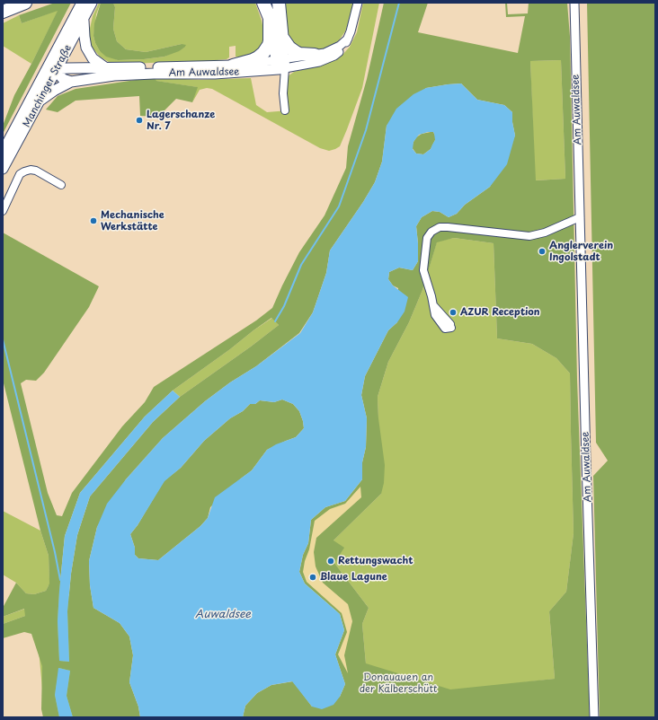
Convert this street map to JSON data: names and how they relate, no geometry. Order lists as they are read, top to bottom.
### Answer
{
  "streets": {
    "main road": ["Am Auwaldsee", "Manchinger Straße"]
  },
  "crossings": [
    ["Am Auwaldsee", "Manchinger Straße"]
  ],
  "water": ["Auwaldsee"],
  "parks": ["Donauauen an der Kälberschütt"],
  "places": [
    "Lagerschanze Nr. 7",
    "Mechanische Werkstätte",
    "Anglerverein Ingolstadt",
    "AZUR Reception",
    "Rettungswacht",
    "Blaue Lagune"
  ]
}
